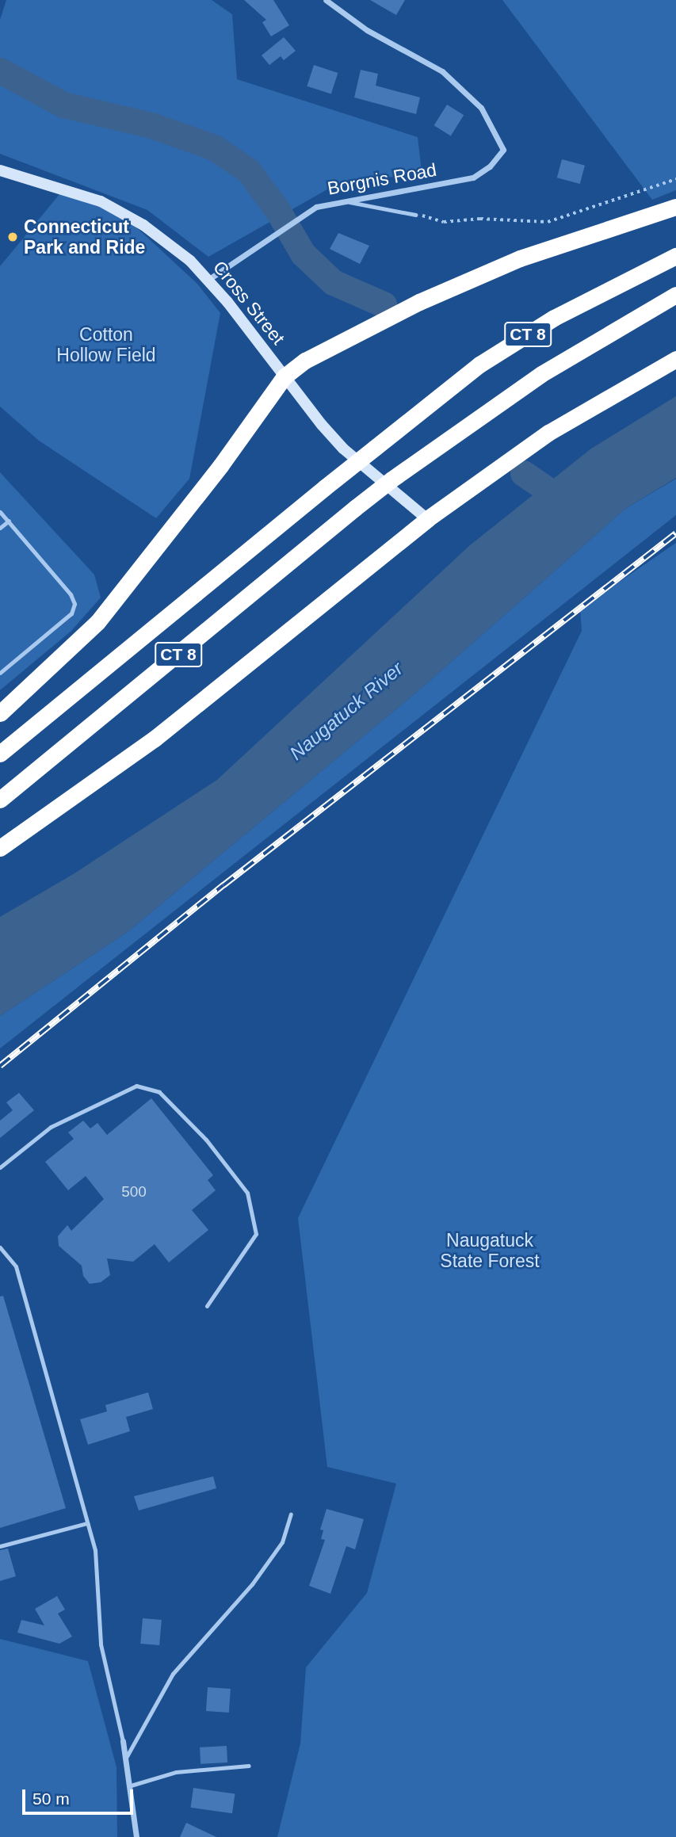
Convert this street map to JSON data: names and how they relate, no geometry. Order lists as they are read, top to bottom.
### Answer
{
  "streets": {
    "highway": ["CT 8"],
    "street": ["Borgnis Road", "Cross Street"]
  },
  "crossings": [
    ["Borgnis Road", "Cross Street"]
  ],
  "water": ["Naugatuck River"],
  "parks": ["Cotton Hollow Field", "Naugatuck State Forest"],
  "places": ["Connecticut Park and Ride"],
  "house_numbers": ["500"],
  "scale_bar": "50 m"
}
